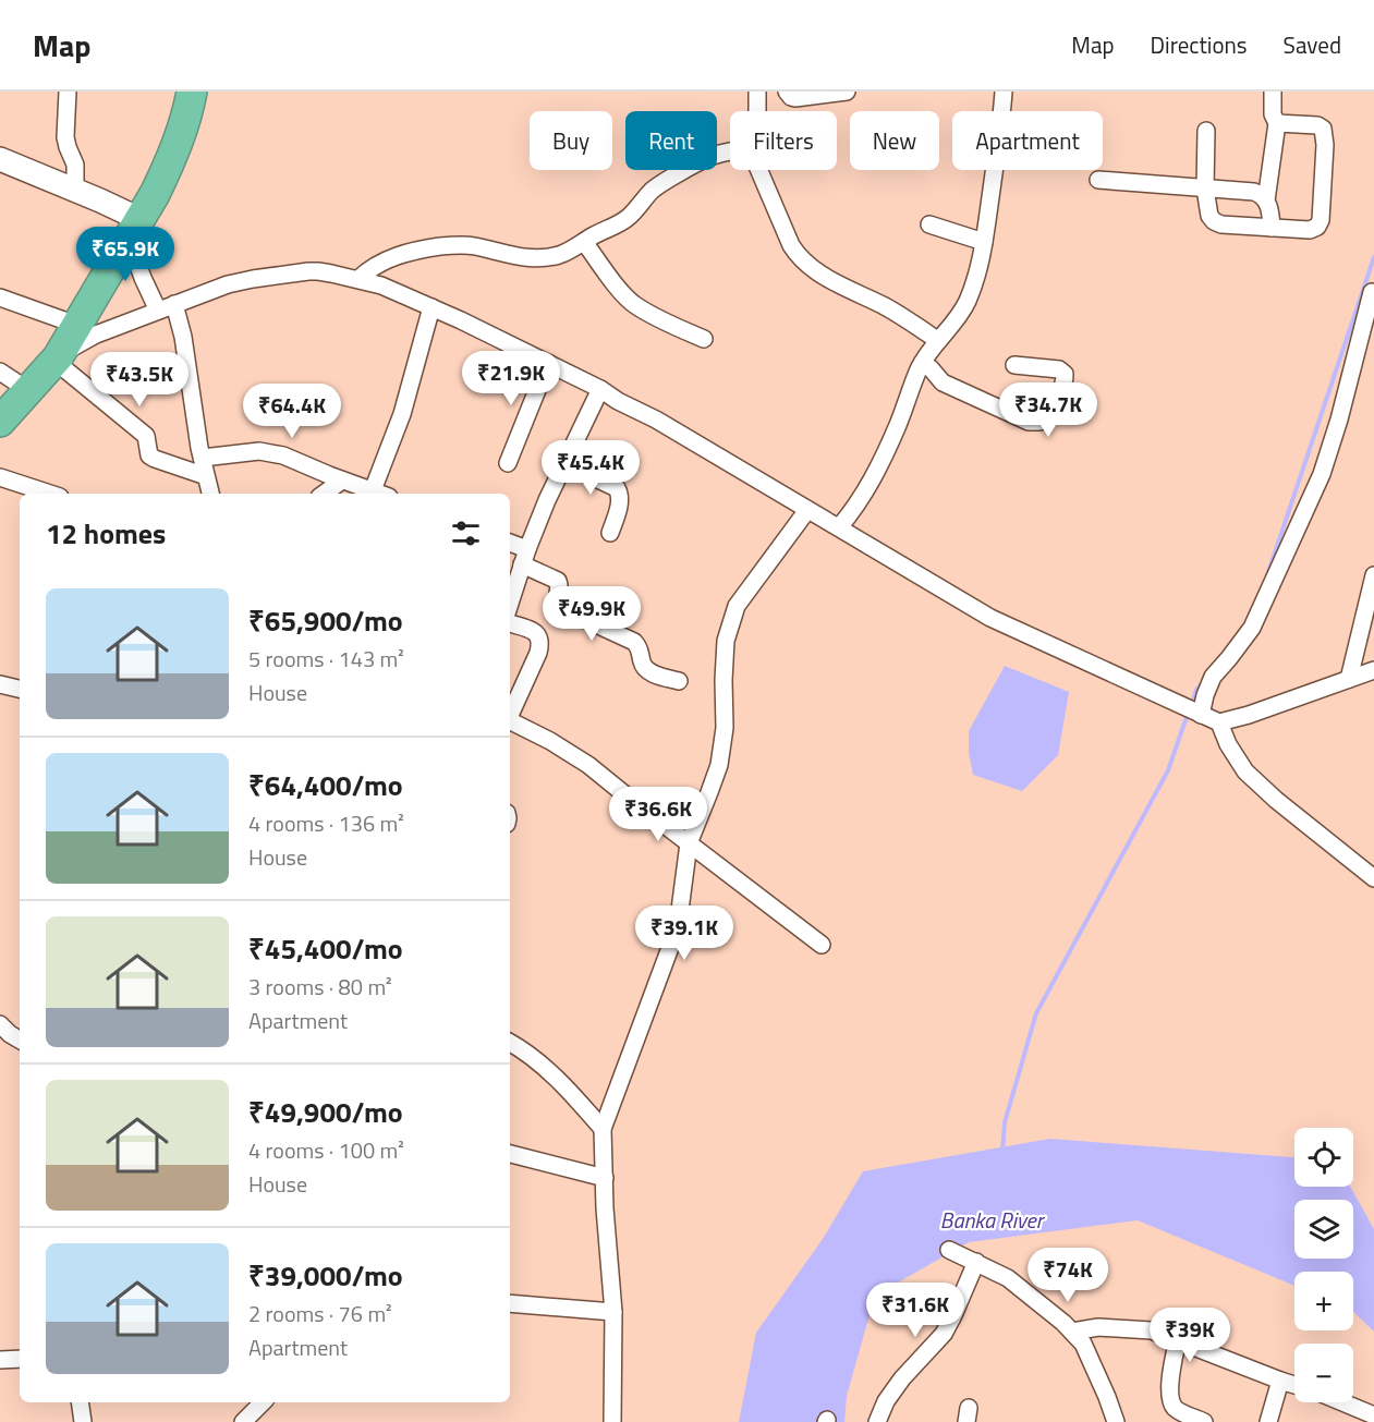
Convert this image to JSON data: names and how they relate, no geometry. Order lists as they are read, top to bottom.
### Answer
{
  "water": ["Banka River"],
  "page": {
    "header": "Map",
    "nav": ["Map", "Directions", "Saved"],
    "chip": [
      "Buy",
      "Rent",
      "Filters",
      "New",
      "Apartment"
    ],
    "price": [
      "₹65.9K",
      "₹21.9K",
      "₹43.5K",
      "₹34.7K",
      "₹64.4K",
      "₹45.4K",
      "₹49.9K",
      "₹36.6K",
      "₹39.1K",
      "₹74K",
      "₹31.6K",
      "₹39K"
    ],
    "heading": "12 homes",
    "list": [
      {
        "name": "₹65,900/mo",
        "note": "5 rooms · 143 m² · House"
      },
      {
        "name": "₹64,400/mo",
        "note": "4 rooms · 136 m² · House"
      },
      {
        "name": "₹45,400/mo",
        "note": "3 rooms · 80 m² · Apartment"
      },
      {
        "name": "₹49,900/mo",
        "note": "4 rooms · 100 m² · House"
      },
      {
        "name": "₹39,000/mo",
        "note": "2 rooms · 76 m² · Apartment"
      }
    ],
    "map_buttons": ["+", "−"]
  }
}
